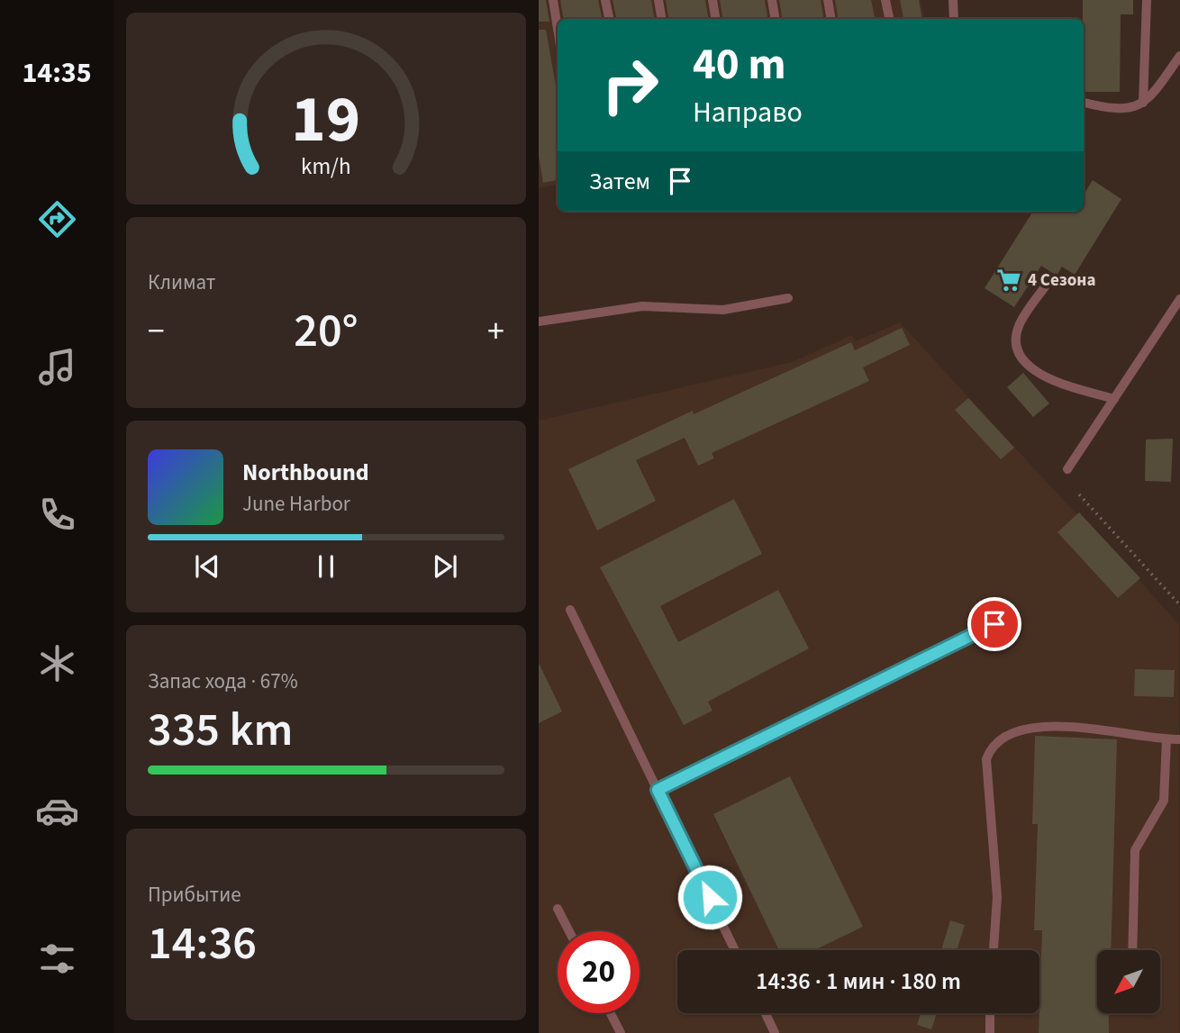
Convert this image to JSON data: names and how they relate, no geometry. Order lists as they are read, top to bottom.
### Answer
{
  "places": {
    "supermarket": ["4 Сезона"]
  },
  "north": "bottom left",
  "page": {
    "tabs": "14:35",
    "turn": ["40 m", "Направо"],
    "then": "Затем",
    "tile": [
      "Климат",
      ["Запас хода · 67%", "335 km"],
      ["Прибытие", "14:36"]
    ],
    "heat": ["−", "20°", "+"],
    "song": ["Northbound", "June Harbor"],
    "limit": "20",
    "trip": "14:36 · 1 мин · 180 m",
    "gauge": ["19", "km/h"]
  }
}
